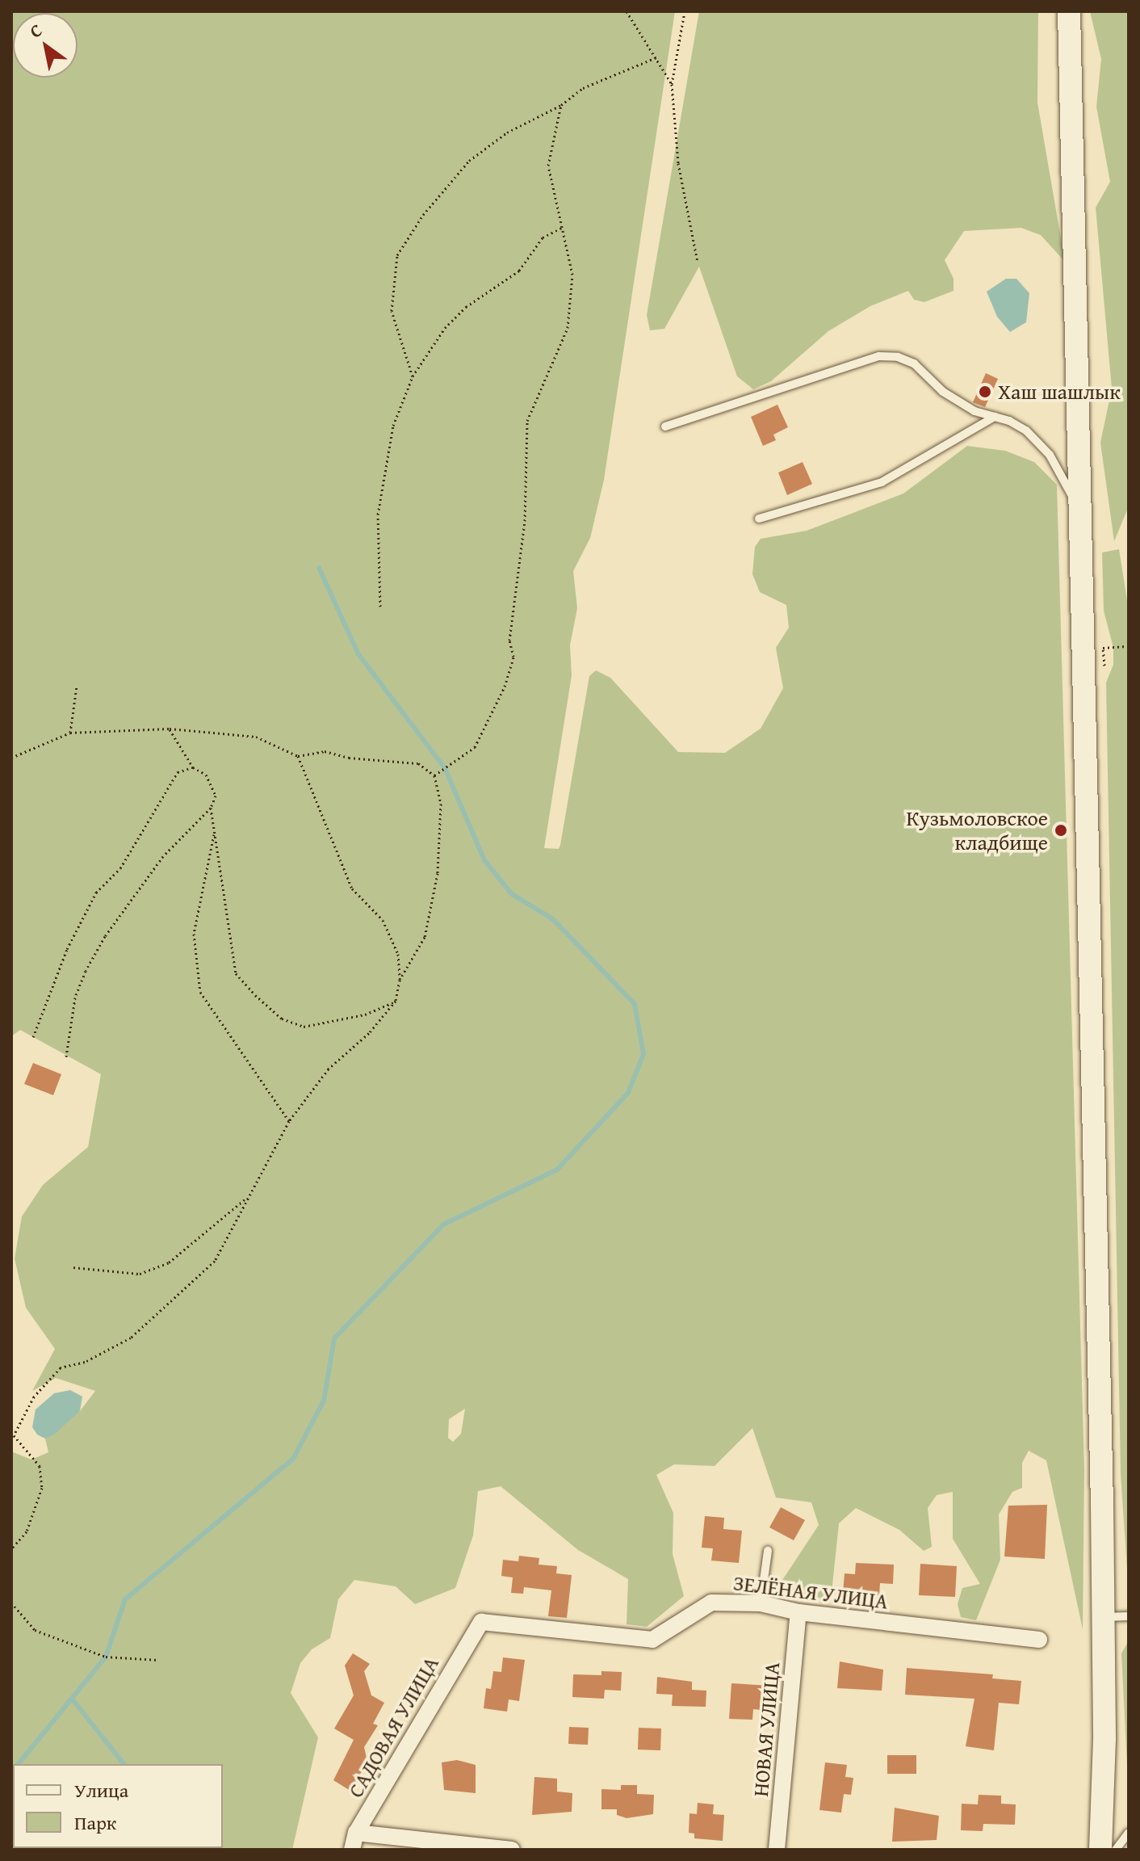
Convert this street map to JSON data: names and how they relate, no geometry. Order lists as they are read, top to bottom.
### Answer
{
  "streets": {
    "street": ["ЗЕЛЁНАЯ УЛИЦА", "САДОВАЯ УЛИЦА", "НОВАЯ УЛИЦА"]
  },
  "crossings": [
    ["ЗЕЛЁНАЯ УЛИЦА", "САДОВАЯ УЛИЦА"],
    ["ЗЕЛЁНАЯ УЛИЦА", "НОВАЯ УЛИЦА"]
  ],
  "places": ["Хаш шашлык", "Кузьмоловское кладбище"],
  "legend": ["Улица", "Парк"],
  "north": "top left"
}
